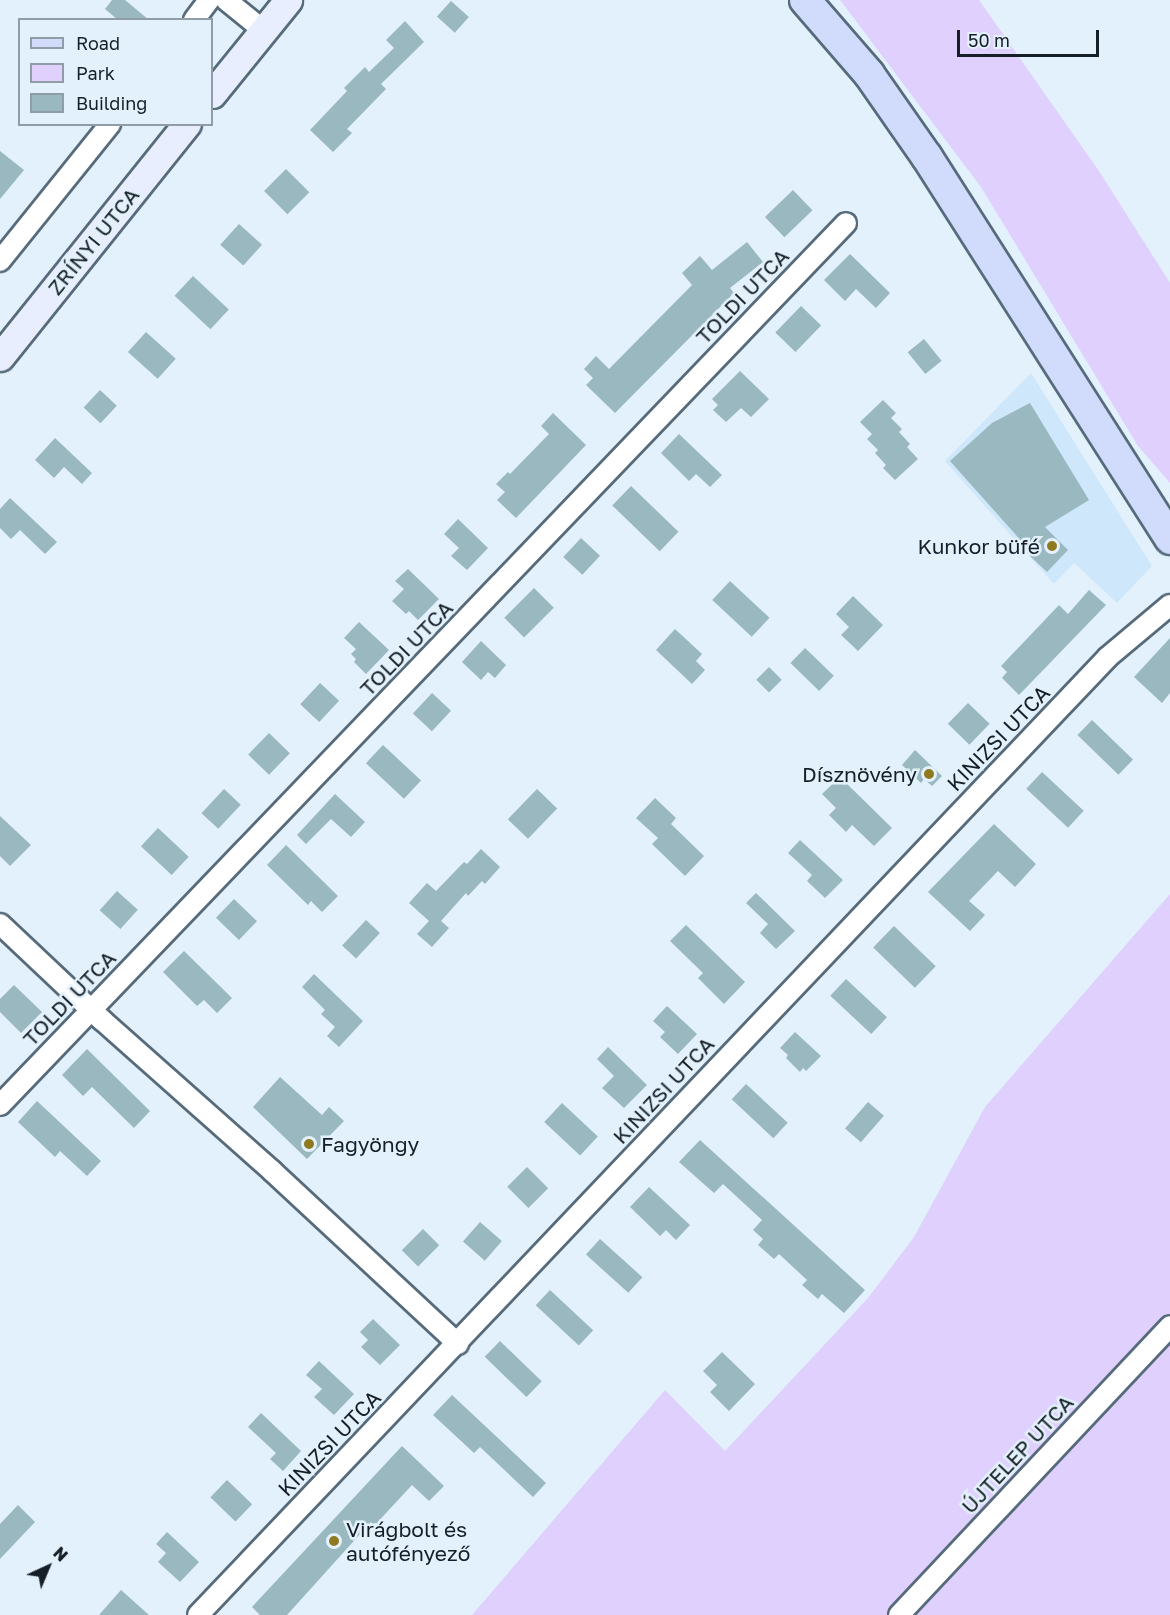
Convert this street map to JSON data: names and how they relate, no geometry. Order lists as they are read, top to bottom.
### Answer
{
  "streets": {
    "main road": ["ZRÍNYI UTCA"],
    "street": ["TOLDI UTCA", "KINIZSI UTCA", "ÚJTELEP UTCA"]
  },
  "places": [
    "Kunkor büfé",
    "Dísznövény",
    "Fagyöngy",
    "Virágbolt és autófényező"
  ],
  "legend": ["Road", "Park", "Building"],
  "scale_bar": "50 m",
  "north": "top right"
}
